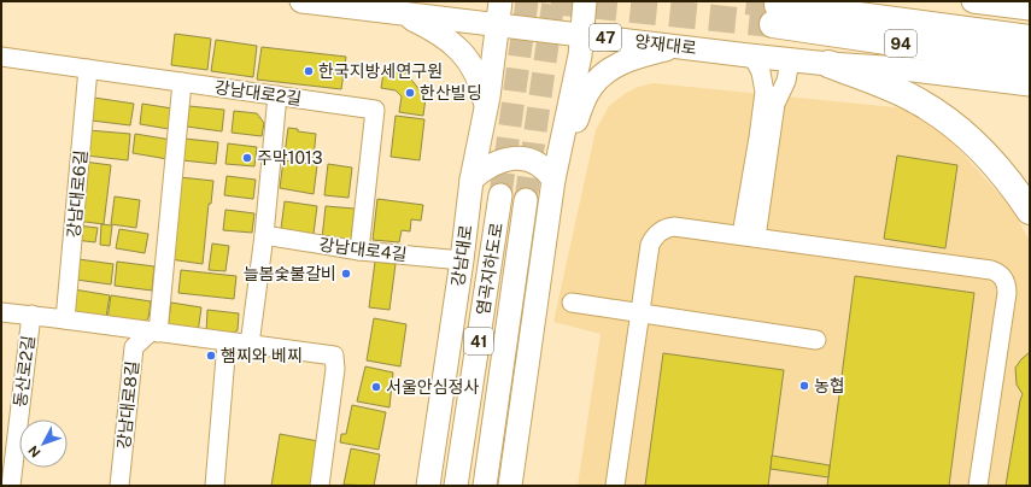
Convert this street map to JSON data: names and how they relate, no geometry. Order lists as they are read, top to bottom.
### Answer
{
  "streets": {
    "highway": ["94"],
    "main road": [
      "47",
      "양재대로",
      "강남대로",
      "염곡지하도로",
      "41"
    ],
    "street": [
      "강남대로2길",
      "강남대로6길",
      "강남대로4길",
      "동산로2길",
      "강남대로8길"
    ]
  },
  "crossings": [
    ["양재대로", "강남대로"],
    ["강남대로2길", "강남대로6길"],
    ["강남대로2길", "강남대로4길"],
    ["강남대로4길", "강남대로"]
  ],
  "places": [
    "한국지방세연구원",
    "한산빌딩",
    "주막1013",
    "늘봄숯불갈비",
    "햄찌와 베찌",
    "농협",
    "서울안심정사"
  ],
  "north": "bottom left"
}
